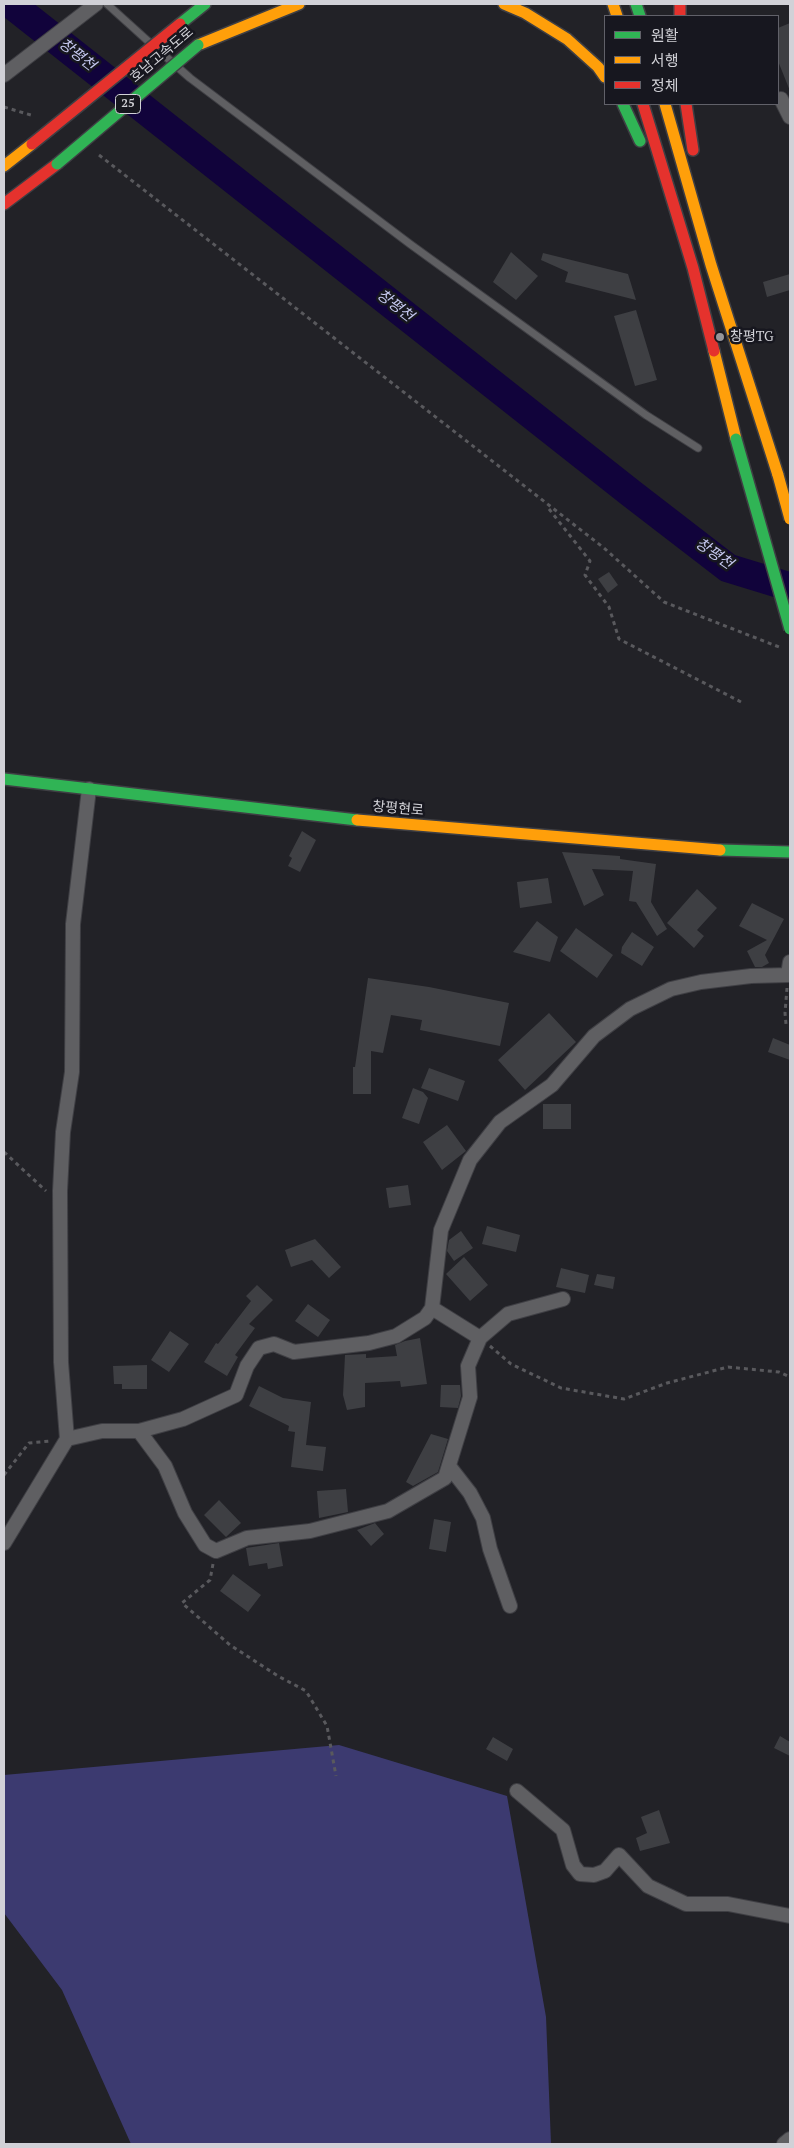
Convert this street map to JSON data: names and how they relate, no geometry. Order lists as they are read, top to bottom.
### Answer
{
  "streets": {
    "main road": ["호남고속도로", "25", "창평현로"]
  },
  "water": ["창평천"],
  "places": ["창평TG"],
  "legend": ["원활", "서행", "정체"]
}
